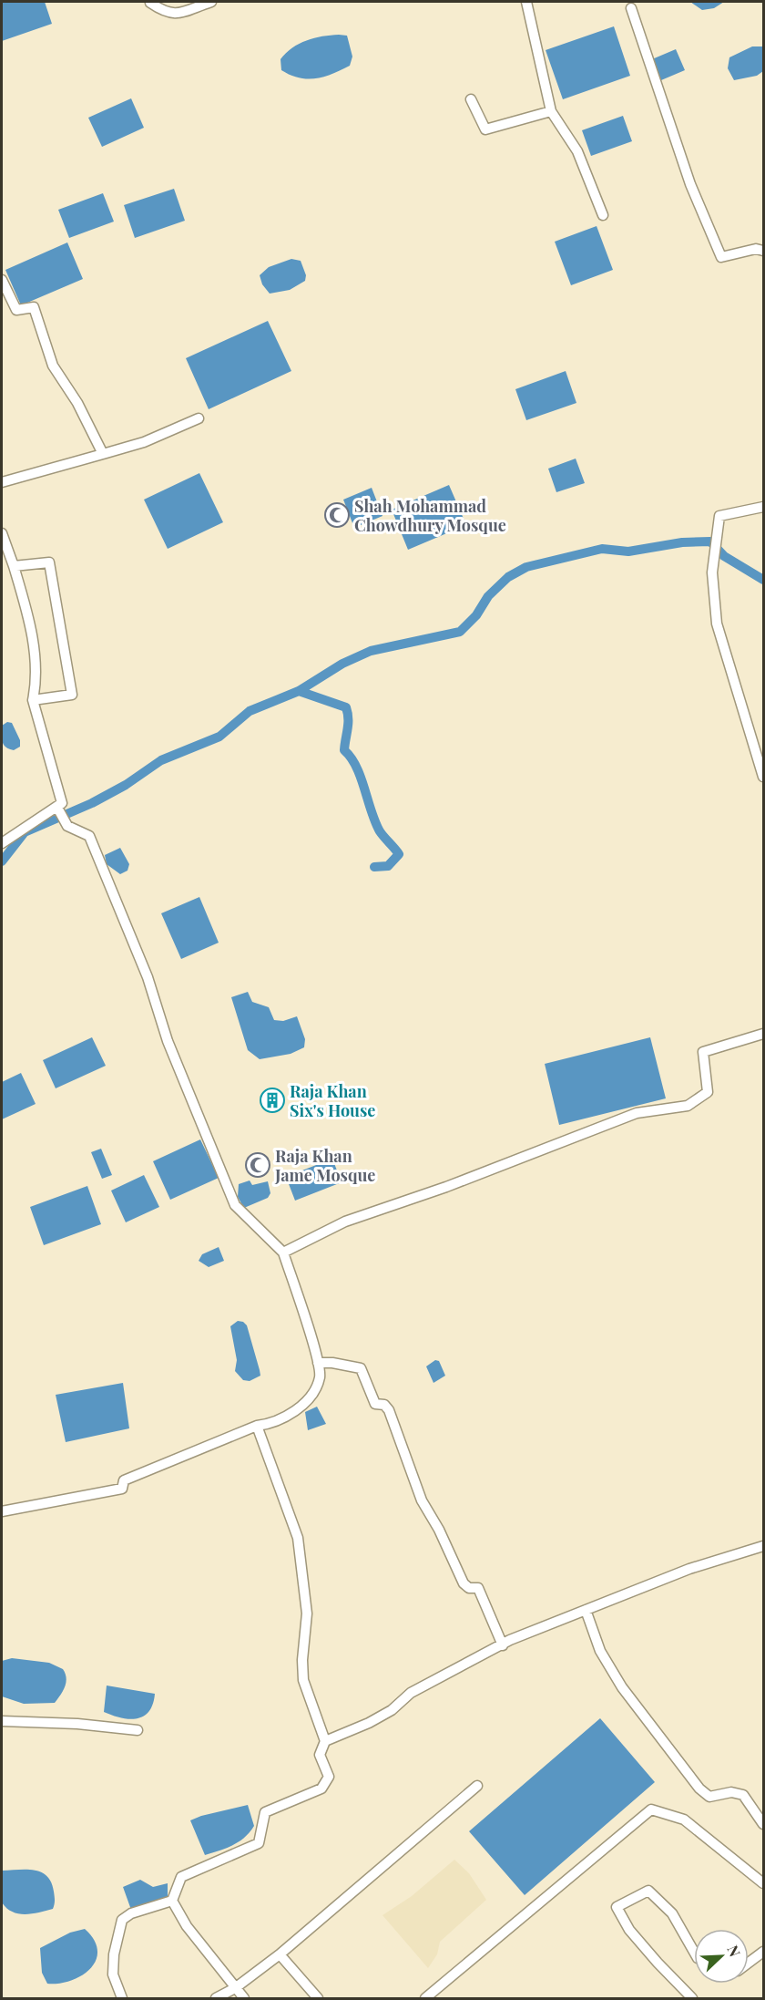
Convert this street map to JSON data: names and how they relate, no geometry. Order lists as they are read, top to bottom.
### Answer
{
  "places": {
    "mosque": ["Shah Mohammad Chowdhury Mosque", "Raja Khan Jame Mosque"],
    "building": ["Raja Khan Six's House"]
  },
  "north": "top right"
}
